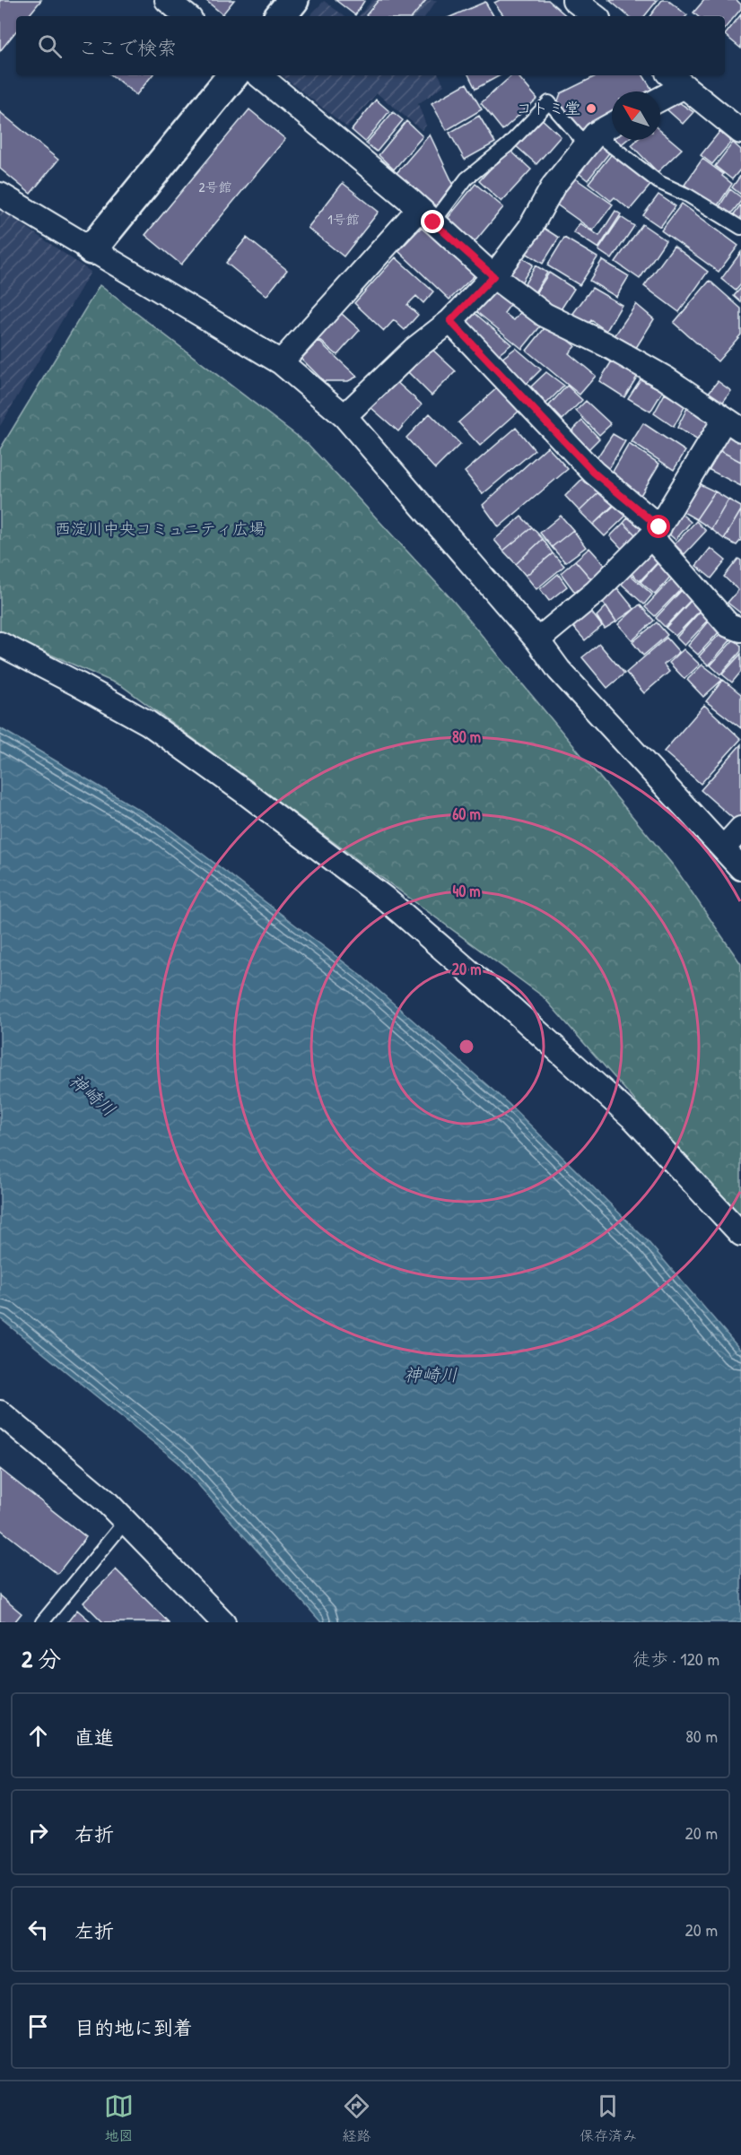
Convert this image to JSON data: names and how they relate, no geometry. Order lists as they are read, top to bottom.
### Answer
{
  "water": ["神崎川"],
  "parks": ["西淀川中央コミュニティ広場"],
  "places": ["コトミ堂"],
  "house_numbers": ["2号館", "1号館"],
  "north": "top left",
  "page": {
    "search": "ここで検索",
    "heading": ["2 分", "徒歩 · 120 m"],
    "list": [
      ["直進", "80 m"],
      ["右折", "20 m"],
      ["左折", "20 m"],
      "目的地に到着"
    ],
    "nav": ["地図", "経路", "保存済み"]
  },
  "rings": [
    "80 m",
    "60 m",
    "40 m",
    "20 m"
  ]
}
